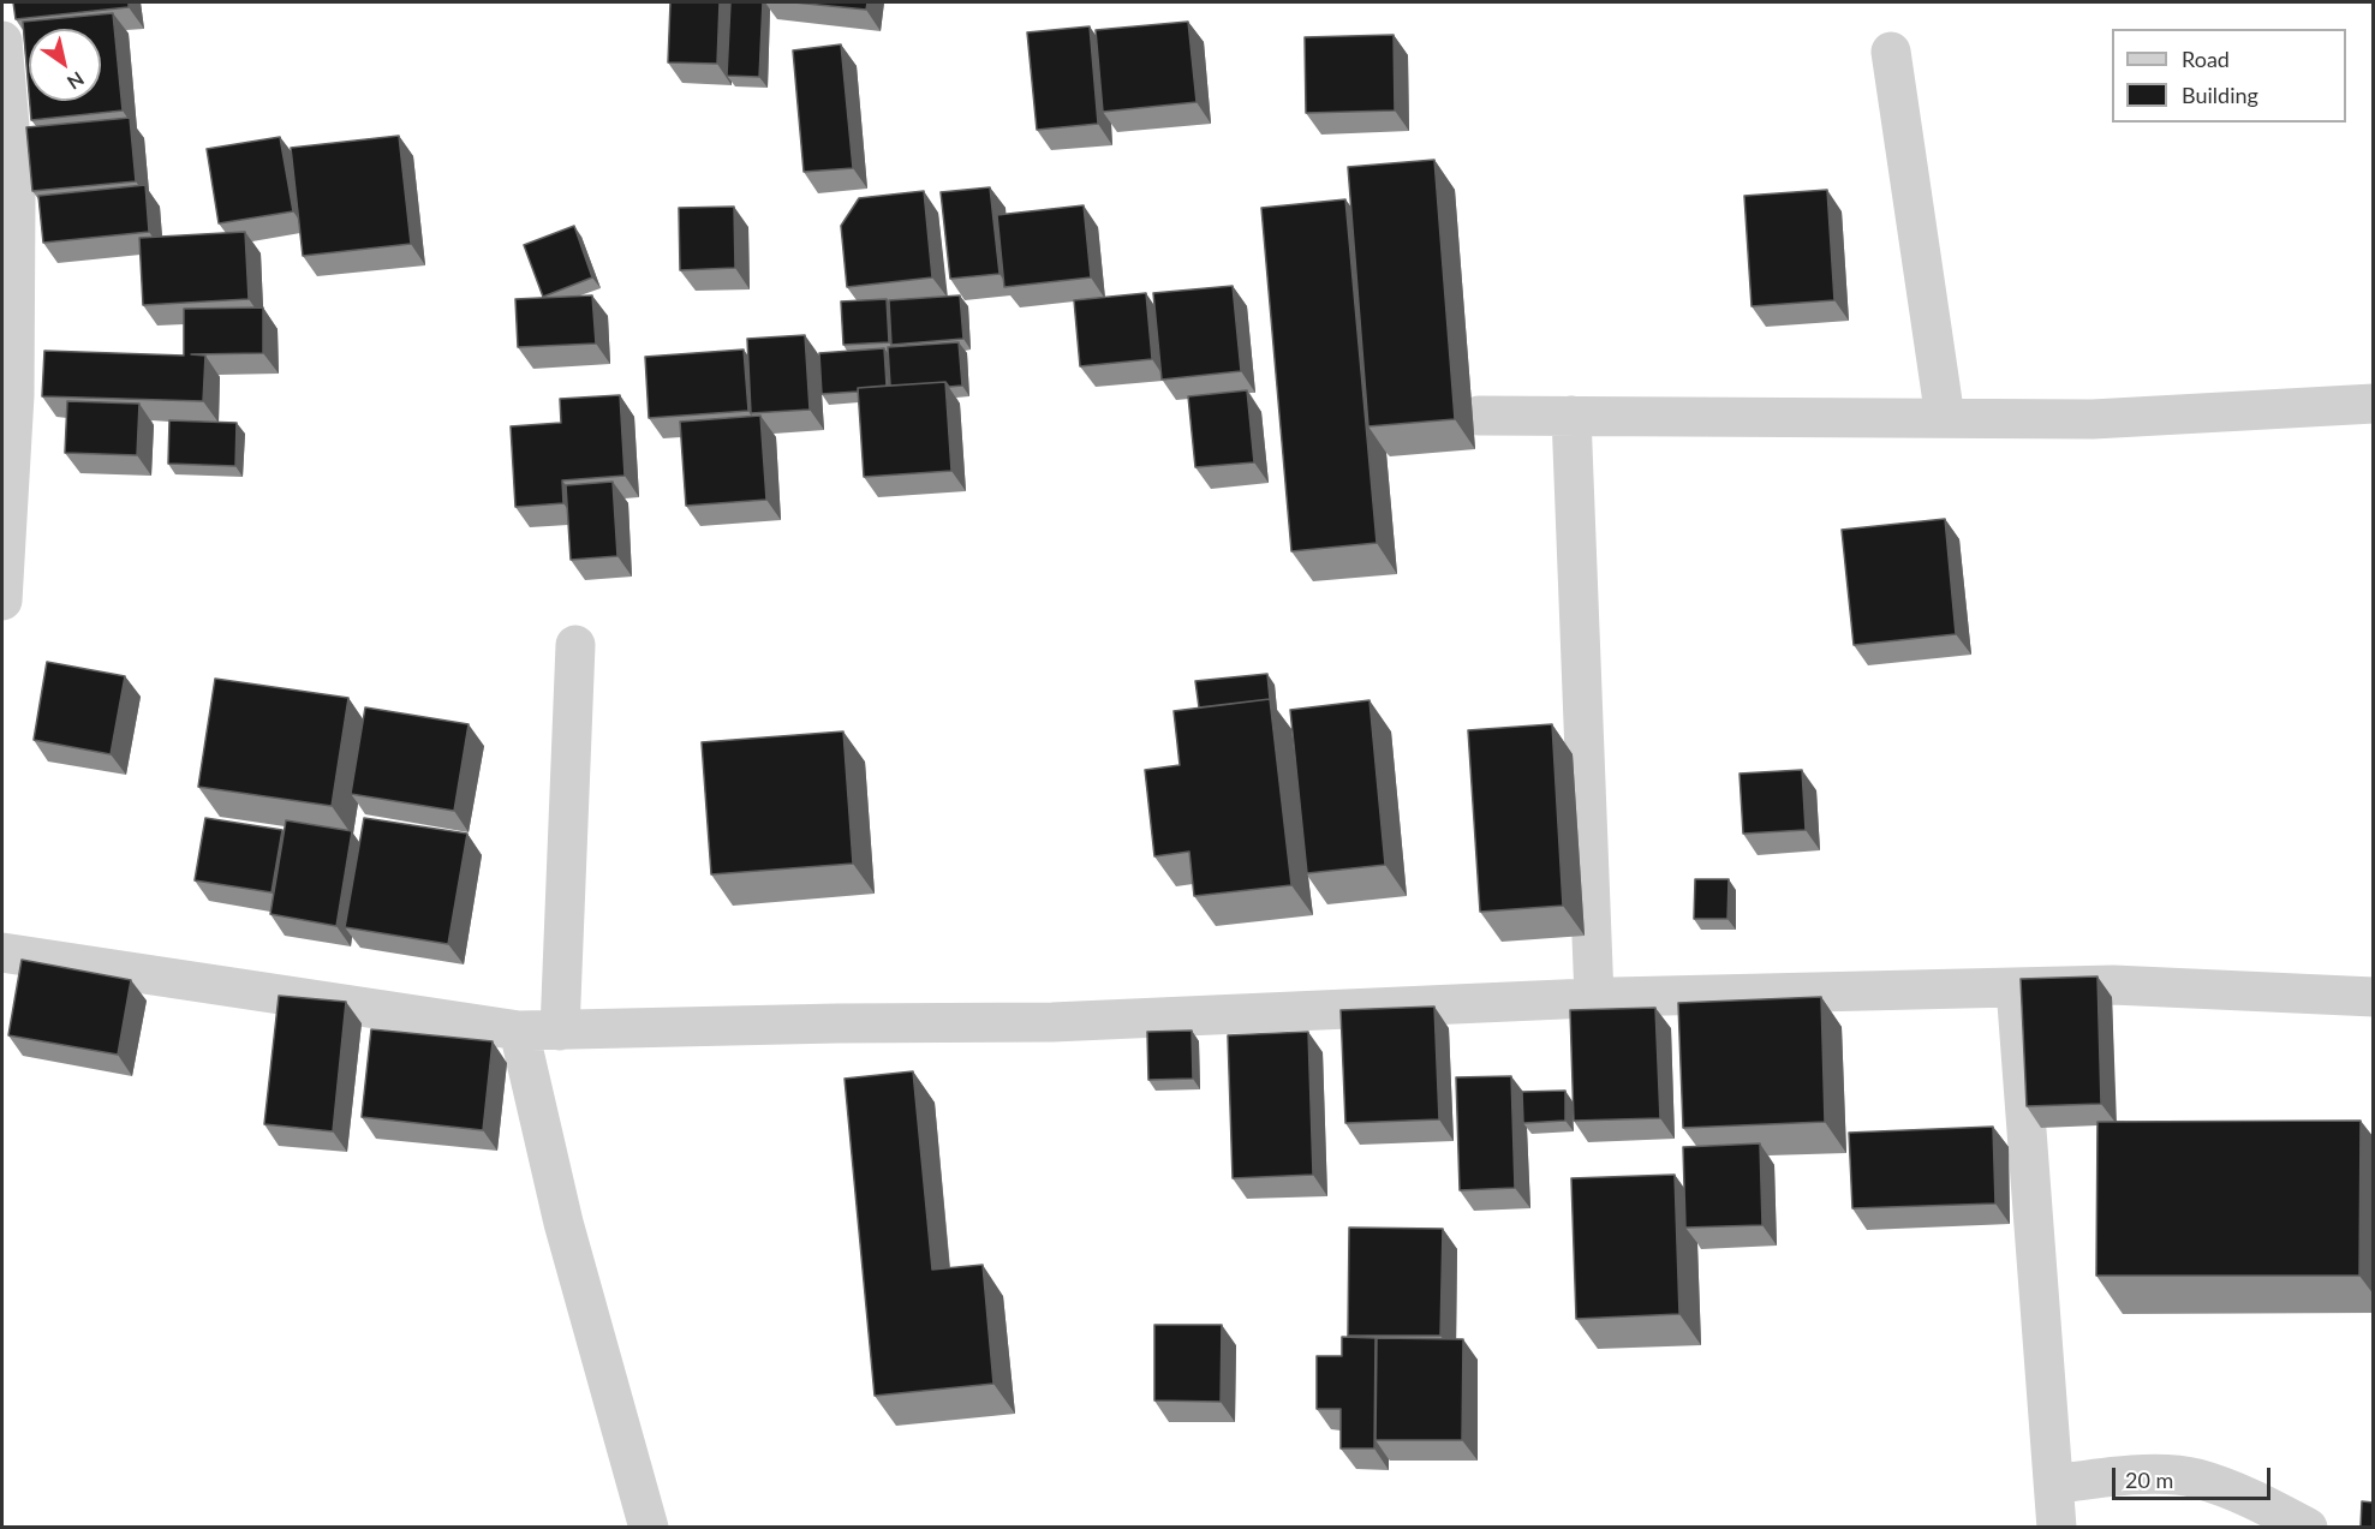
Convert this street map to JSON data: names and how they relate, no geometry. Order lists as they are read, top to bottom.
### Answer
{
  "legend": ["Road", "Building"],
  "scale_bar": "20 m",
  "north": "bottom right"
}
